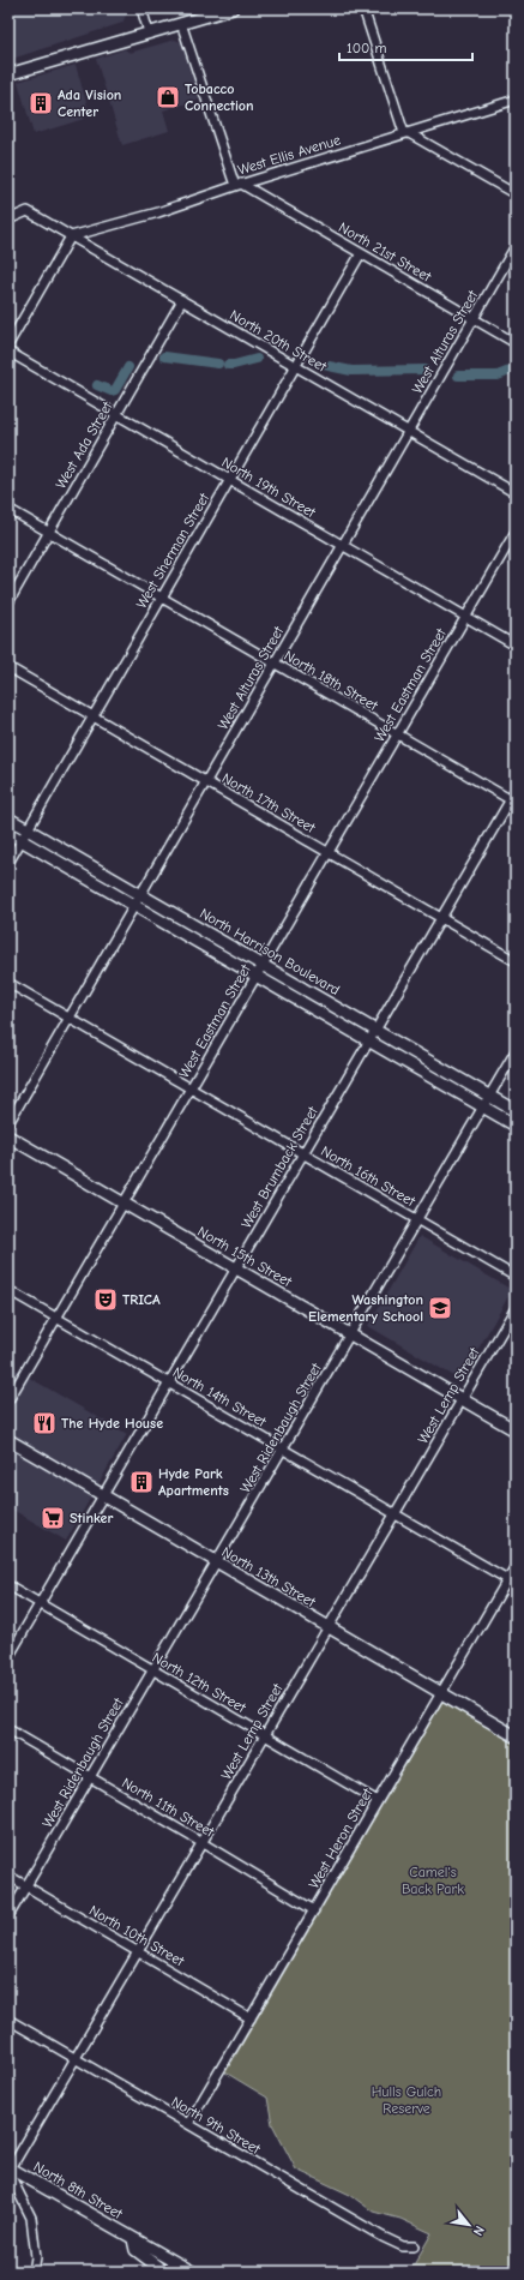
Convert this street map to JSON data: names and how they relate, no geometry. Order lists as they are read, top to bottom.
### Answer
{
  "streets": {
    "street": [
      "West Ellis Avenue",
      "North 21st Street",
      "North 20th Street",
      "West Alturas Street",
      "West Ada Street",
      "North 19th Street",
      "West Sherman Street",
      "North 18th Street",
      "West Eastman Street",
      "North 17th Street",
      "North Harrison Boulevard",
      "West Brumback Street",
      "North 16th Street",
      "North 15th Street",
      "West Lemp Street",
      "North 14th Street",
      "West Ridenbaugh Street",
      "North 13th Street",
      "North 12th Street",
      "North 11th Street",
      "West Heron Street",
      "North 10th Street",
      "North 9th Street",
      "North 8th Street"
    ]
  },
  "crossings": [
    ["West Ellis Avenue", "North 21st Street"],
    ["West Ellis Avenue", "North 20th Street"],
    ["North 21st Street", "West Alturas Street"],
    ["North 21st Street", "West Sherman Street"],
    ["North 20th Street", "West Alturas Street"],
    ["North 20th Street", "West Ada Street"],
    ["North 20th Street", "West Sherman Street"],
    ["West Alturas Street", "North 19th Street"],
    ["West Alturas Street", "North 18th Street"],
    ["West Alturas Street", "North 17th Street"],
    ["West Alturas Street", "North Harrison Boulevard"],
    ["West Alturas Street", "North 16th Street"],
    ["West Ada Street", "North 19th Street"],
    ["West Ada Street", "North 18th Street"],
    ["North 19th Street", "West Sherman Street"],
    ["North 19th Street", "West Eastman Street"],
    ["West Sherman Street", "North 18th Street"],
    ["West Sherman Street", "North 17th Street"],
    ["West Sherman Street", "North Harrison Boulevard"],
    ["North 18th Street", "West Eastman Street"],
    ["North 18th Street", "West Brumback Street"],
    ["West Eastman Street", "North 17th Street"],
    ["West Eastman Street", "North Harrison Boulevard"],
    ["West Eastman Street", "North 16th Street"],
    ["West Eastman Street", "North 15th Street"],
    ["West Eastman Street", "North 14th Street"],
    ["North 17th Street", "West Brumback Street"],
    ["North Harrison Boulevard", "West Brumback Street"],
    ["North Harrison Boulevard", "West Ridenbaugh Street"],
    ["West Brumback Street", "North 16th Street"],
    ["West Brumback Street", "North 15th Street"],
    ["West Brumback Street", "North 14th Street"],
    ["West Brumback Street", "North 13th Street"],
    ["West Brumback Street", "North 12th Street"],
    ["North 16th Street", "West Ridenbaugh Street"],
    ["North 15th Street", "West Lemp Street"],
    ["North 15th Street", "West Ridenbaugh Street"],
    ["West Lemp Street", "North 14th Street"],
    ["West Lemp Street", "North 13th Street"],
    ["West Lemp Street", "North 12th Street"],
    ["West Lemp Street", "North 11th Street"],
    ["West Lemp Street", "North 10th Street"],
    ["West Lemp Street", "North 9th Street"],
    ["West Lemp Street", "North 8th Street"],
    ["North 14th Street", "West Ridenbaugh Street"],
    ["North 14th Street", "West Heron Street"],
    ["West Ridenbaugh Street", "North 13th Street"],
    ["West Ridenbaugh Street", "North 12th Street"],
    ["West Ridenbaugh Street", "North 11th Street"],
    ["West Ridenbaugh Street", "North 10th Street"],
    ["North 13th Street", "West Heron Street"],
    ["North 12th Street", "West Heron Street"],
    ["North 11th Street", "West Heron Street"],
    ["West Heron Street", "North 10th Street"],
    ["West Heron Street", "North 9th Street"]
  ],
  "parks": ["Camel's Back Park", "Hulls Gulch Reserve"],
  "places": {
    "shop": ["Tobacco Connection"],
    "building": ["Ada Vision Center", "Hyde Park Apartments"],
    "theatre": ["TRICA"],
    "school or university": ["Washington Elementary School"],
    "restaurant": ["The Hyde House"],
    "supermarket": ["Stinker"]
  },
  "scale_bar": "100 m",
  "north": "bottom right"
}
